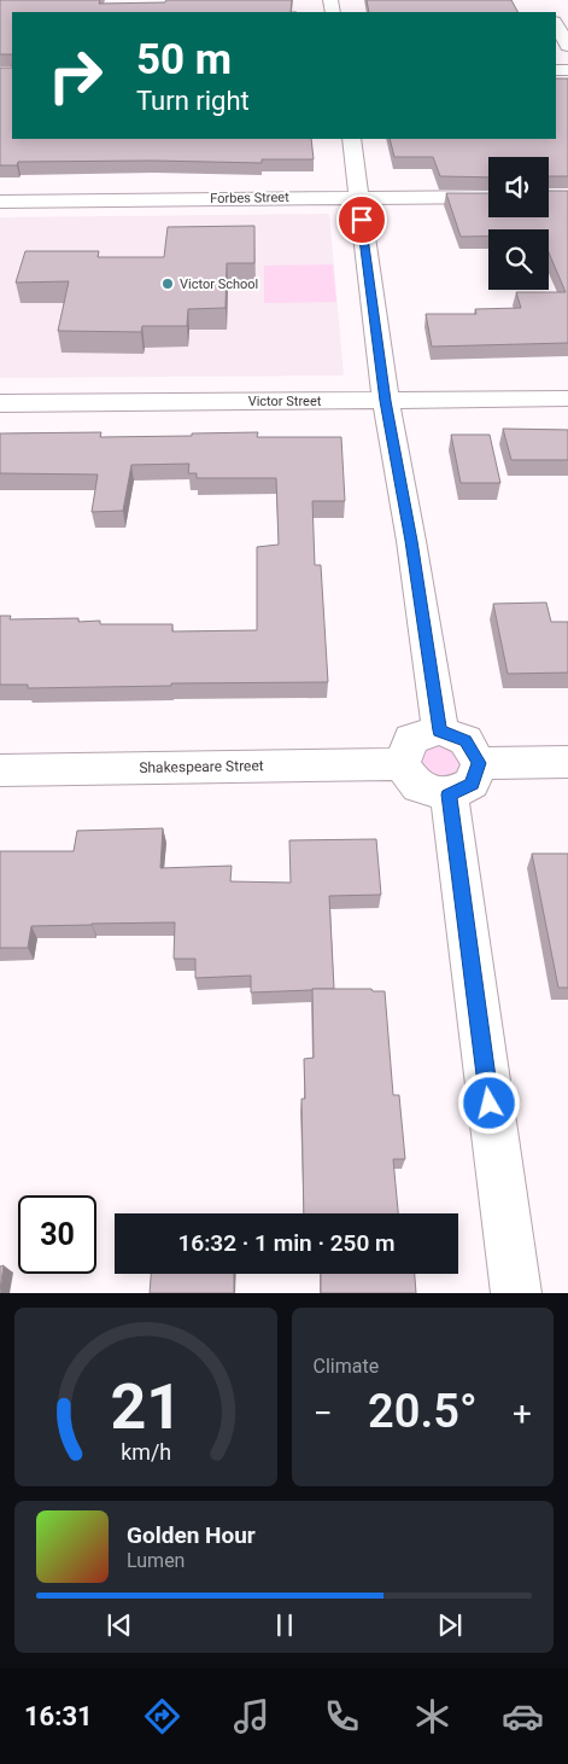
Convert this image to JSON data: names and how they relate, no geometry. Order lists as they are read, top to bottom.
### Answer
{
  "streets": {
    "street": ["Forbes Street", "Victor Street", "Shakespeare Street"]
  },
  "places": ["Victor School"],
  "page": {
    "turn": ["50 m", "Turn right"],
    "limit": "30",
    "trip": "16:32 · 1 min · 250 m",
    "tile": "Climate",
    "heat": ["−", "20.5°", "+"],
    "song": ["Golden Hour", "Lumen"],
    "tabs": "16:31",
    "gauge": ["21", "km/h"]
  }
}
